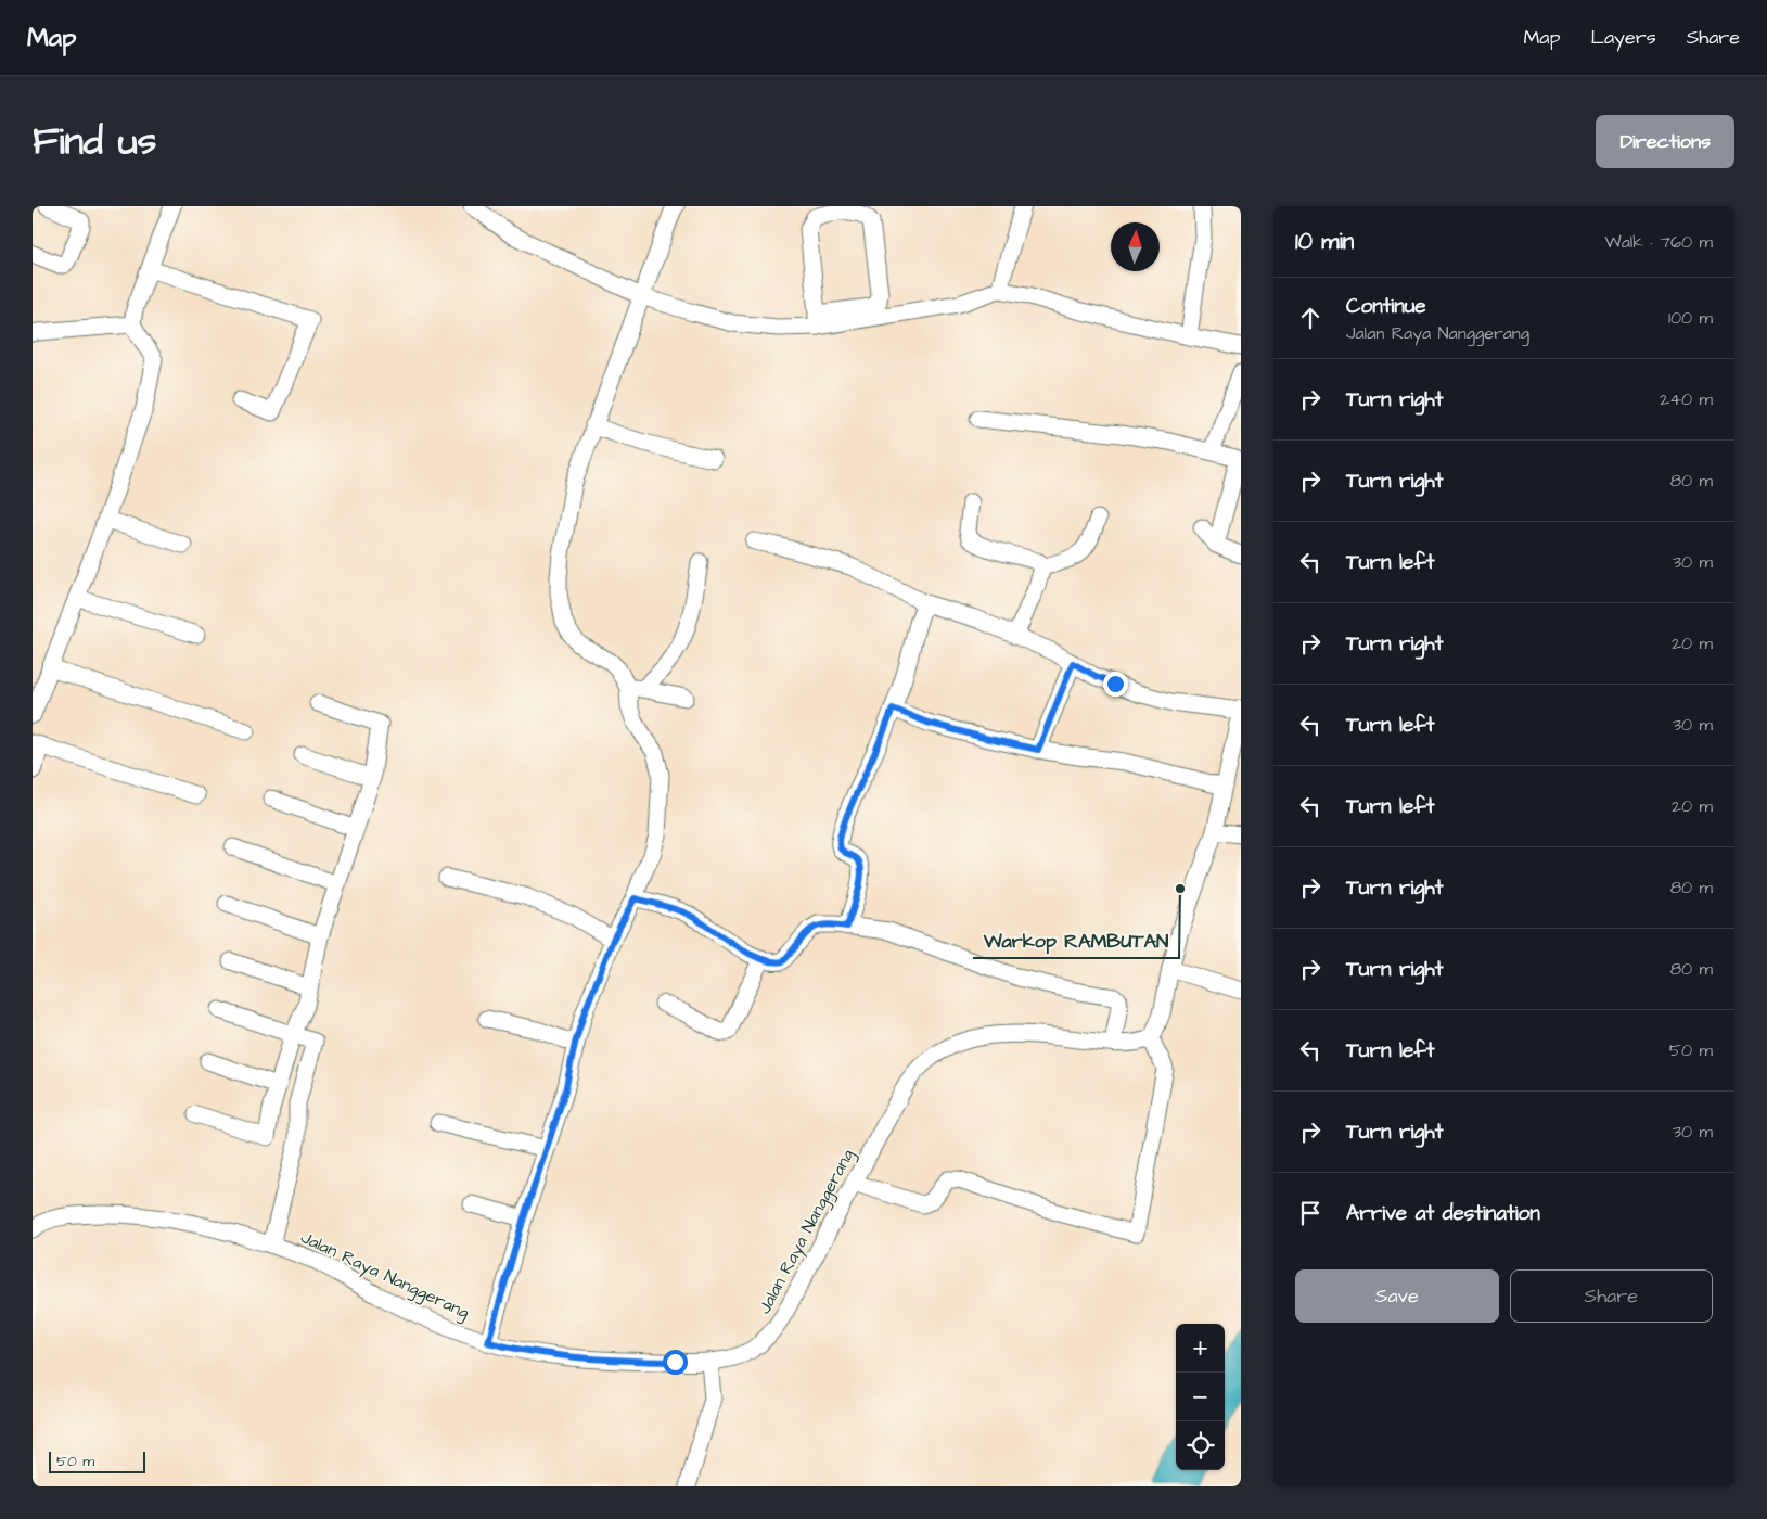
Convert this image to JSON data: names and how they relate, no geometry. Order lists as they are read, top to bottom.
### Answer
{
  "streets": {
    "street": ["Jalan Raya Nanggerang"]
  },
  "places": ["Warkop RAMBUTAN"],
  "scale_bar": "50 m",
  "north": "top",
  "page": {
    "header": "Map",
    "nav": ["Map", "Layers", "Share"],
    "title": "Find us",
    "buttons": [
      "Directions",
      ["Save", "Share"]
    ],
    "heading": ["10 min", "Walk · 760 m"],
    "list": [
      ["Continue", "Jalan Raya Nanggerang", "100 m"],
      ["Turn right", "240 m"],
      ["Turn right", "80 m"],
      ["Turn left", "30 m"],
      ["Turn right", "20 m"],
      ["Turn left", "30 m"],
      ["Turn left", "20 m"],
      ["Turn right", "80 m"],
      ["Turn right", "80 m"],
      ["Turn left", "50 m"],
      ["Turn right", "30 m"],
      "Arrive at destination"
    ],
    "map_buttons": ["+", "−"],
    "scale": "50 m"
  }
}
